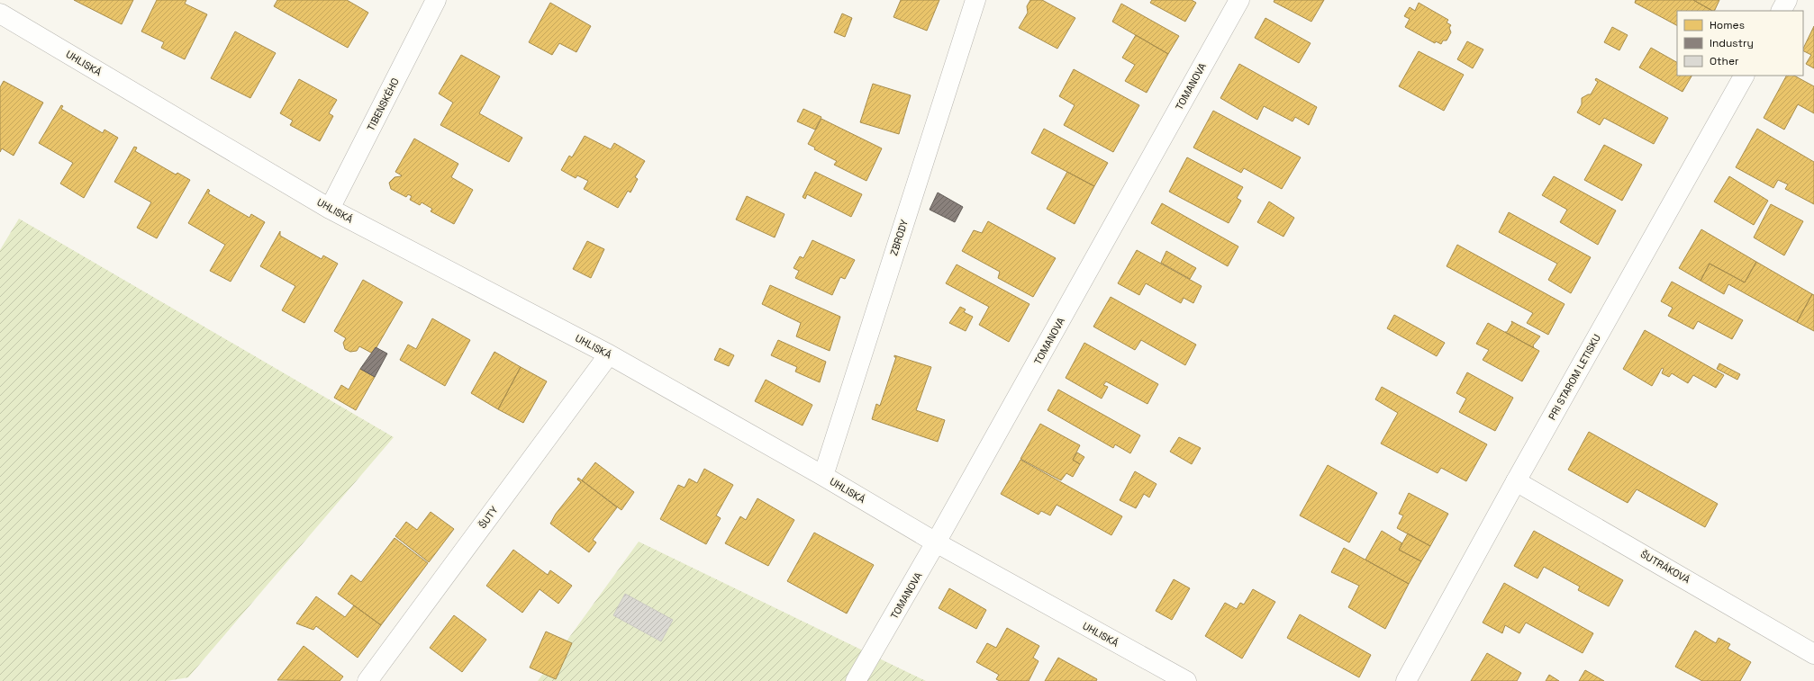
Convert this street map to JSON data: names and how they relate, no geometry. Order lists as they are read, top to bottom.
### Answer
{
  "streets": {
    "street": [
      "UHLISKÁ",
      "TOMANOVA",
      "TIBENSKÉHO",
      "ZBRODY",
      "PRI STAROM LETISKU",
      "ŠUTY",
      "ŠUTRÁKOVÁ"
    ]
  },
  "crossings": [
    ["UHLISKÁ", "TOMANOVA"],
    ["UHLISKÁ", "TIBENSKÉHO"],
    ["UHLISKÁ", "ZBRODY"],
    ["UHLISKÁ", "ŠUTY"],
    ["PRI STAROM LETISKU", "ŠUTRÁKOVÁ"]
  ],
  "legend": ["Homes", "Industry", "Other"]
}
